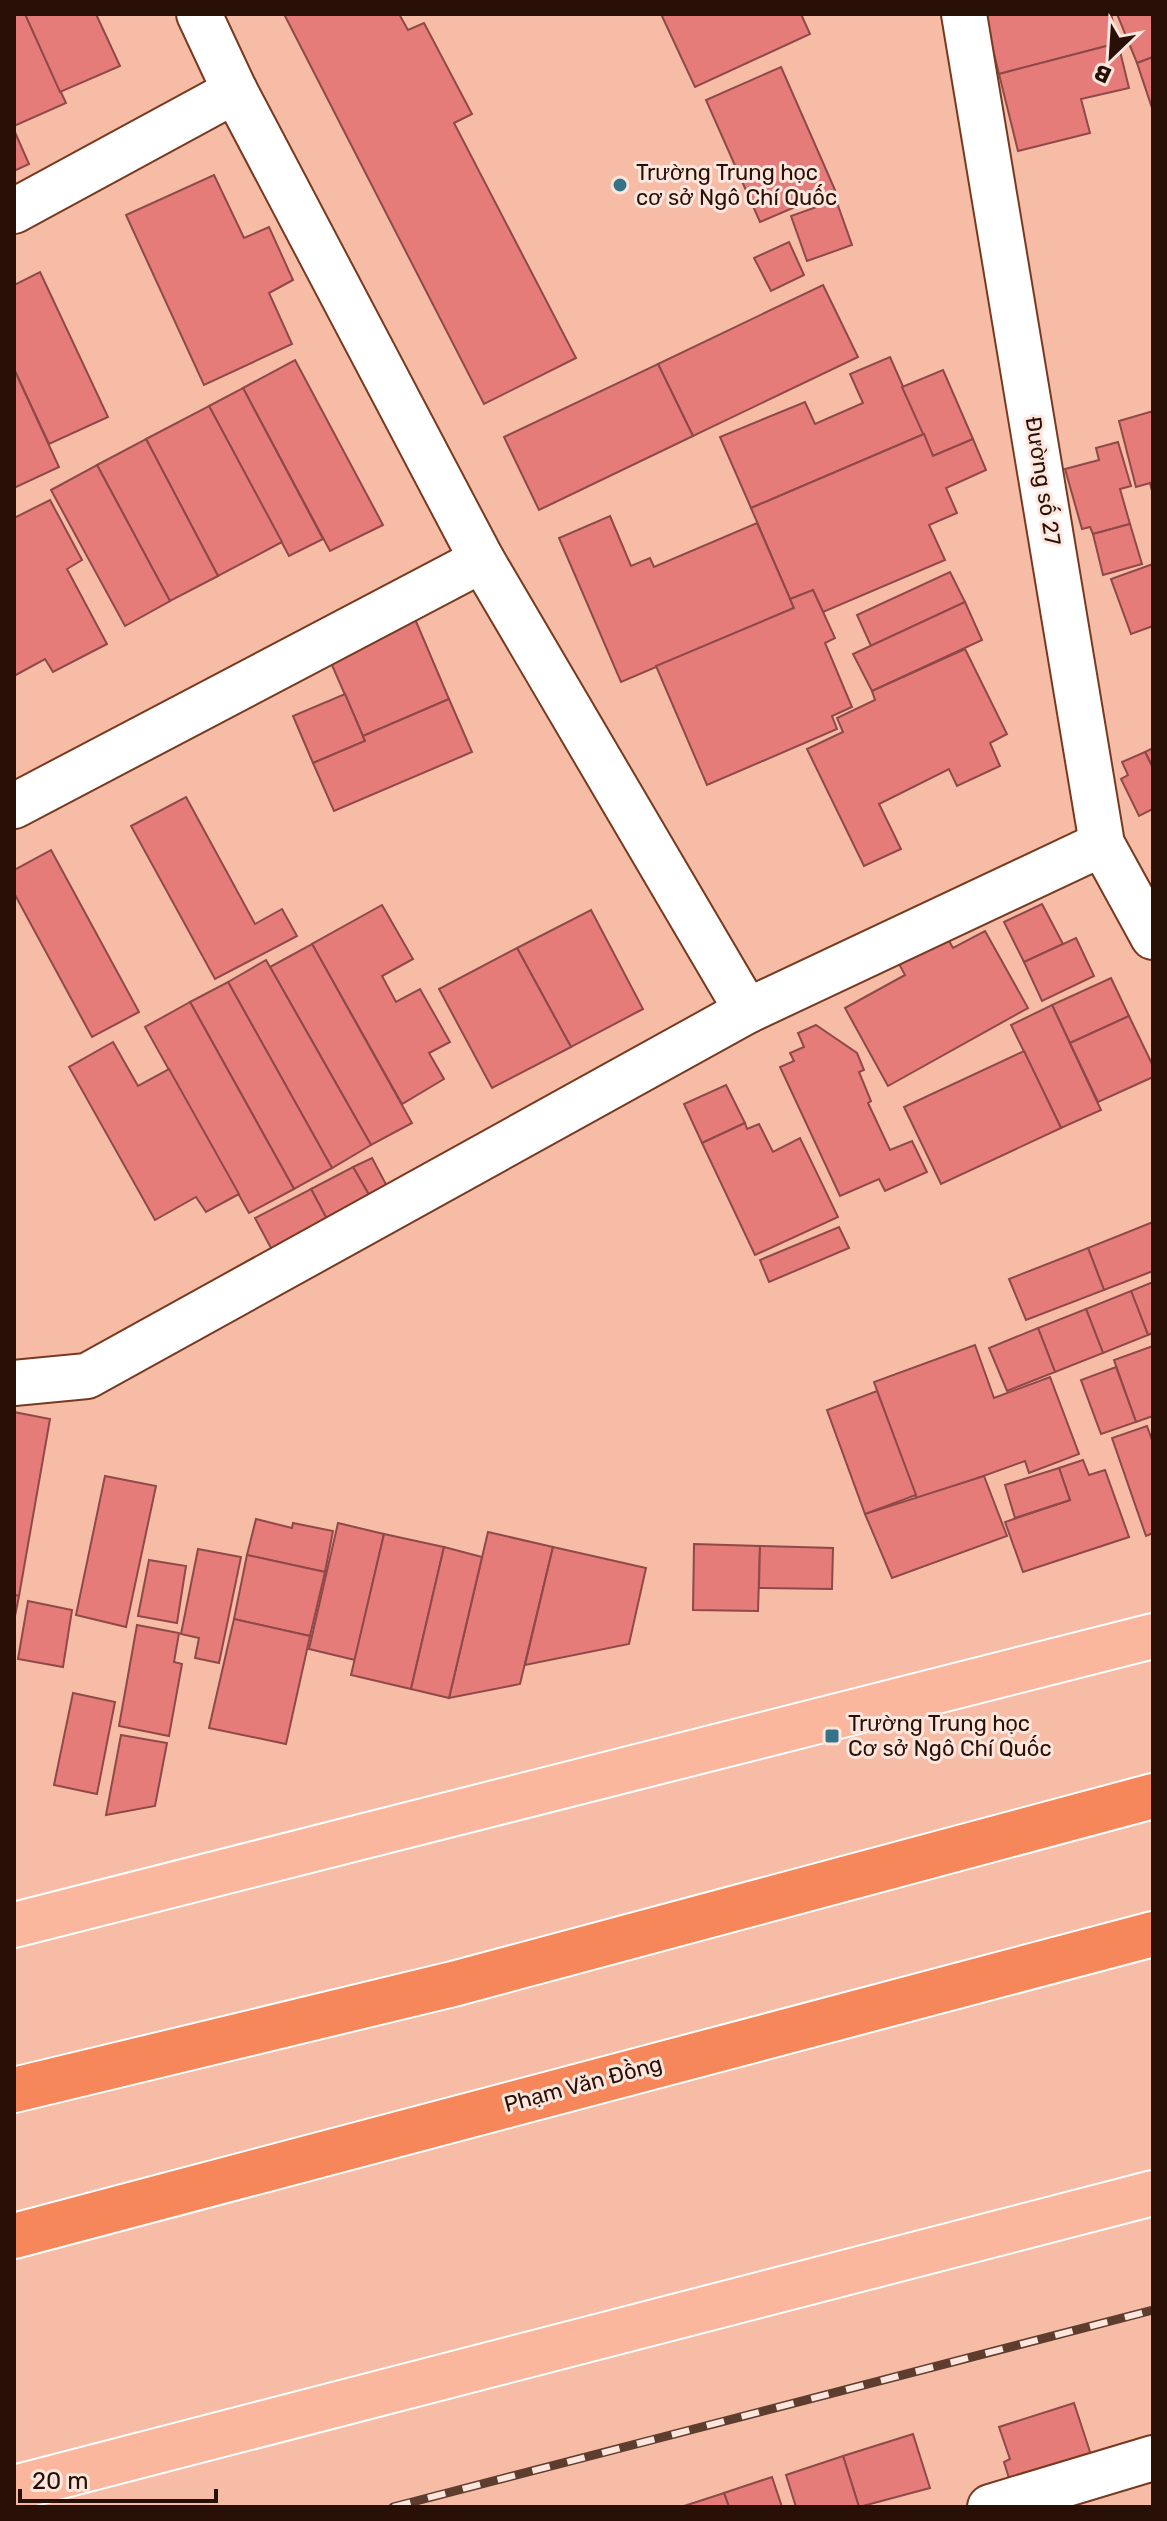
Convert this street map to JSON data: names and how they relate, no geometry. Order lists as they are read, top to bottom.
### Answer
{
  "streets": {
    "highway": ["Phạm Văn Đồng"],
    "street": ["Đường số 27"]
  },
  "places": {
    "other": ["Trường Trung học cơ sở Ngô Chí Quốc"],
    "transit": ["Trường Trung học Cơ sở Ngô Chí Quốc"]
  },
  "scale_bar": "20 m",
  "north": "bottom left"
}
